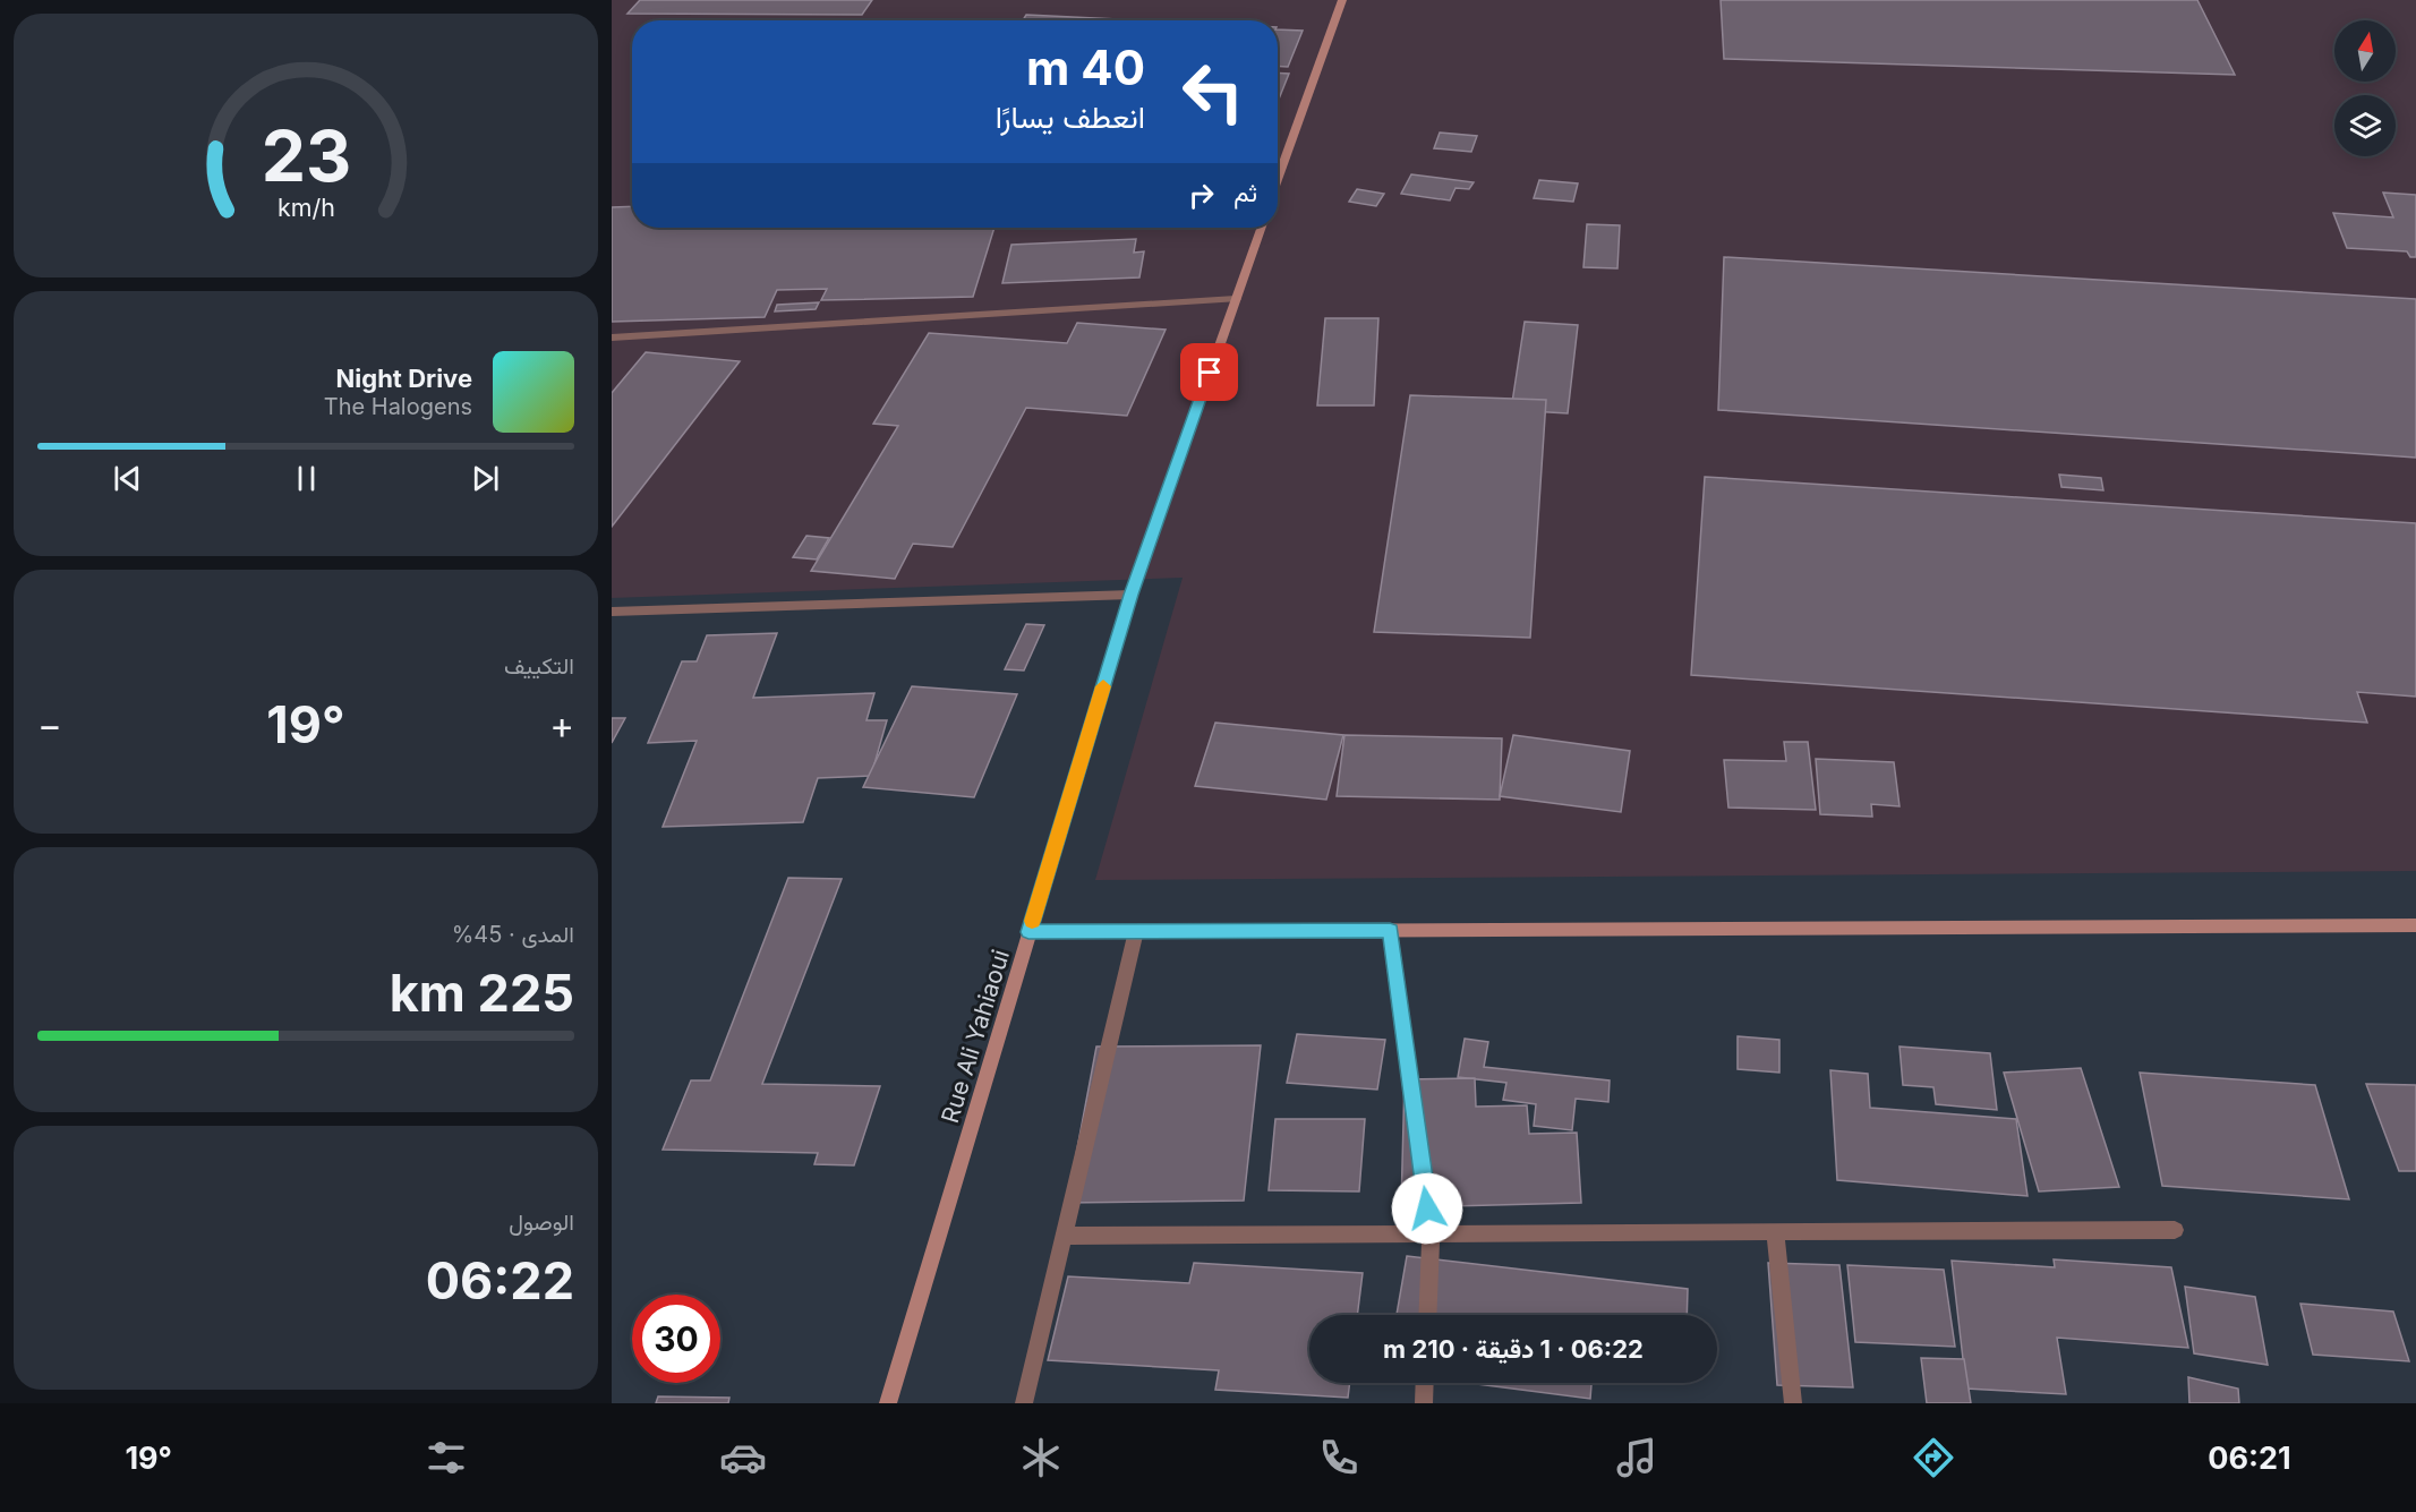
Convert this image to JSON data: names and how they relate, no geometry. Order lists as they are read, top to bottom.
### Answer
{
  "streets": {
    "main road": ["Rue Ali Yahiaoui"]
  },
  "north": "top",
  "page": {
    "turn": ["40 m", "انعطف يسارًا"],
    "then": "ثم",
    "song": ["Night Drive", "The Halogens"],
    "tile": [
      "التكييف",
      ["المدى · 45%", "225 km"],
      ["الوصول", "06:22"]
    ],
    "heat": ["−", "19°", "+"],
    "limit": "30",
    "trip": "06:22 · 1 دقيقة · 210 m",
    "tabs": ["06:21", "19°"],
    "gauge": ["23", "km/h"]
  }
}
